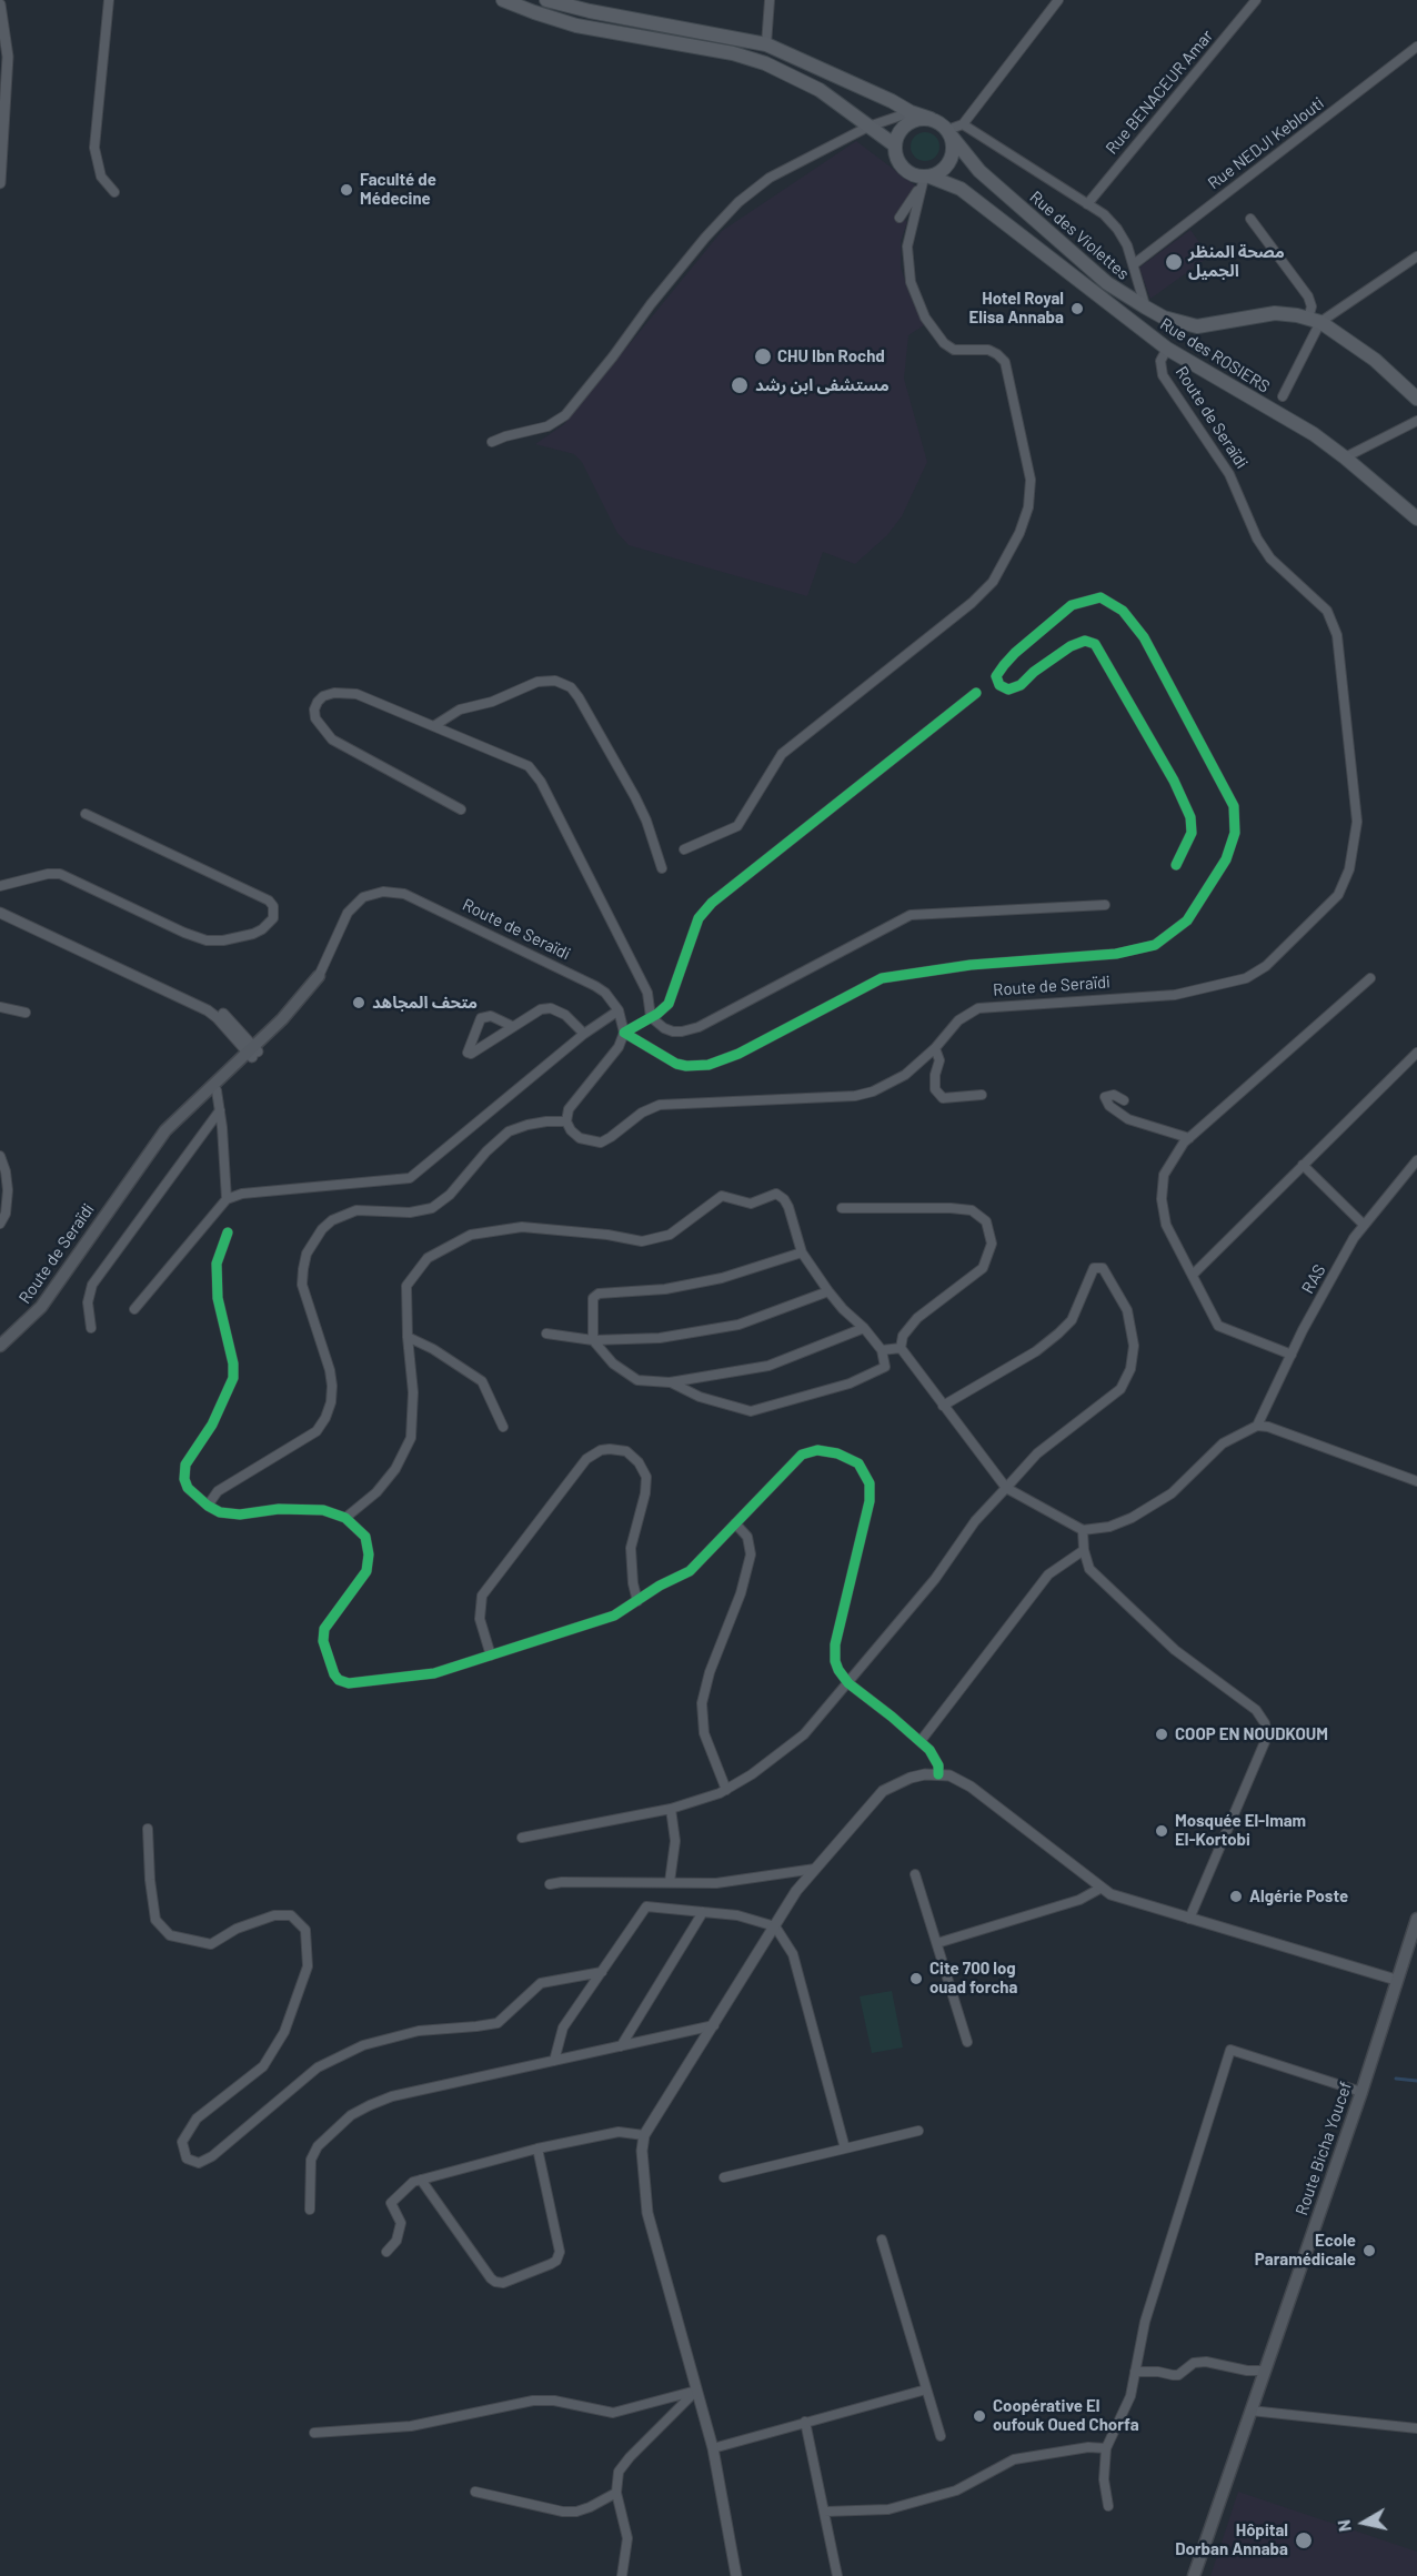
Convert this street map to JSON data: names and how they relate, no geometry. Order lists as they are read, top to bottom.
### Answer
{
  "streets": {
    "main road": [
      "Rue des Violettes",
      "Rue des ROSIERS",
      "Route de Seraïdi",
      "Route Bicha Youcef"
    ],
    "street": ["Rue BENACEUR Amar", "Rue NEDJI Keblouti", "RAS"]
  },
  "crossings": [
    ["Rue des Violettes", "Rue des ROSIERS"],
    ["Rue des ROSIERS", "Route de Seraïdi"]
  ],
  "places": [
    "Faculté de Médecine",
    "مصحة المنظر الجميل",
    "Hotel Royal Elisa Annaba",
    "CHU Ibn Rochd",
    "مستشفى ابن رشد",
    "متحف المجاهد",
    "COOP EN NOUDKOUM",
    "Mosquée El-Imam El-Kortobi",
    "Algérie Poste",
    "Cite 700 log ouad forcha",
    "Ecole Paramédicale",
    "Coopérative El oufouk Oued Chorfa",
    "Hôpital Dorban Annaba"
  ],
  "north": "left"
}
